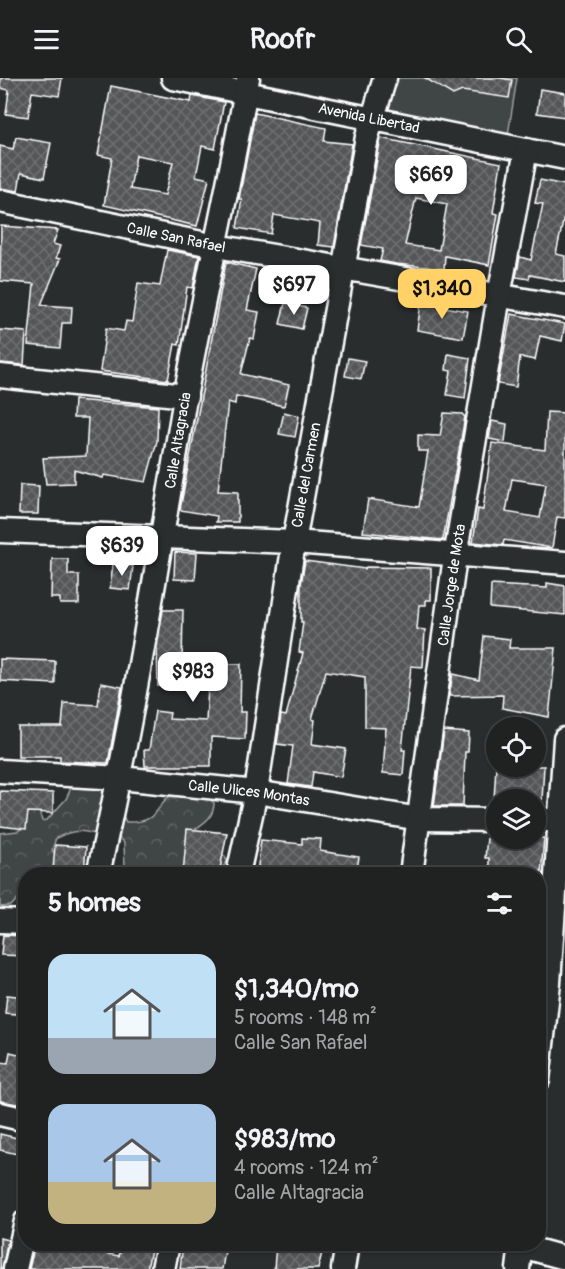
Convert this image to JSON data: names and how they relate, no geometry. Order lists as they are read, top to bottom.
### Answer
{
  "streets": {
    "street": [
      "Avenida Libertad",
      "Calle San Rafael",
      "Calle Altagracia",
      "Calle del Carmen",
      "Calle Jorge de Mota",
      "Calle Ulices Montas"
    ]
  },
  "crossings": [
    ["Avenida Libertad", "Calle Altagracia"],
    ["Avenida Libertad", "Calle del Carmen"],
    ["Avenida Libertad", "Calle Jorge de Mota"],
    ["Calle San Rafael", "Calle Altagracia"],
    ["Calle San Rafael", "Calle del Carmen"],
    ["Calle San Rafael", "Calle Jorge de Mota"],
    ["Calle Altagracia", "Calle Ulices Montas"],
    ["Calle del Carmen", "Calle Ulices Montas"],
    ["Calle Jorge de Mota", "Calle Ulices Montas"]
  ],
  "page": {
    "header": "Roofr",
    "price": [
      "$669",
      "$697",
      "$1,340",
      "$639",
      "$983"
    ],
    "heading": "5 homes",
    "list": [
      {
        "name": "$1,340/mo",
        "note": "5 rooms · 148 m² · Calle San Rafael"
      },
      {
        "name": "$983/mo",
        "note": "4 rooms · 124 m² · Calle Altagracia"
      }
    ]
  }
}
